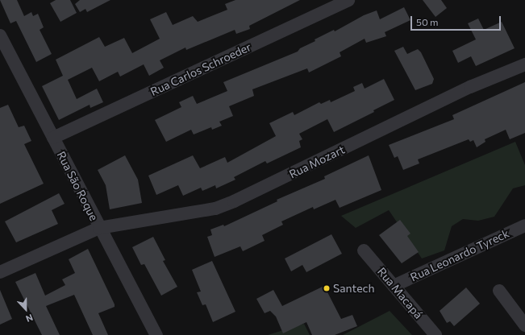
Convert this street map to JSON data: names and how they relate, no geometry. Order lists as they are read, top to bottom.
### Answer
{
  "streets": {
    "street": [
      "Rua Carlos Schroeder",
      "Rua Mozart",
      "Rua São Roque",
      "Rua Leonardo Tyreck",
      "Rua Macapá"
    ]
  },
  "crossings": [
    ["Rua Carlos Schroeder", "Rua São Roque"],
    ["Rua Mozart", "Rua São Roque"],
    ["Rua Leonardo Tyreck", "Rua Macapá"]
  ],
  "places": ["Santech"],
  "scale_bar": "50 m",
  "north": "bottom"
}
